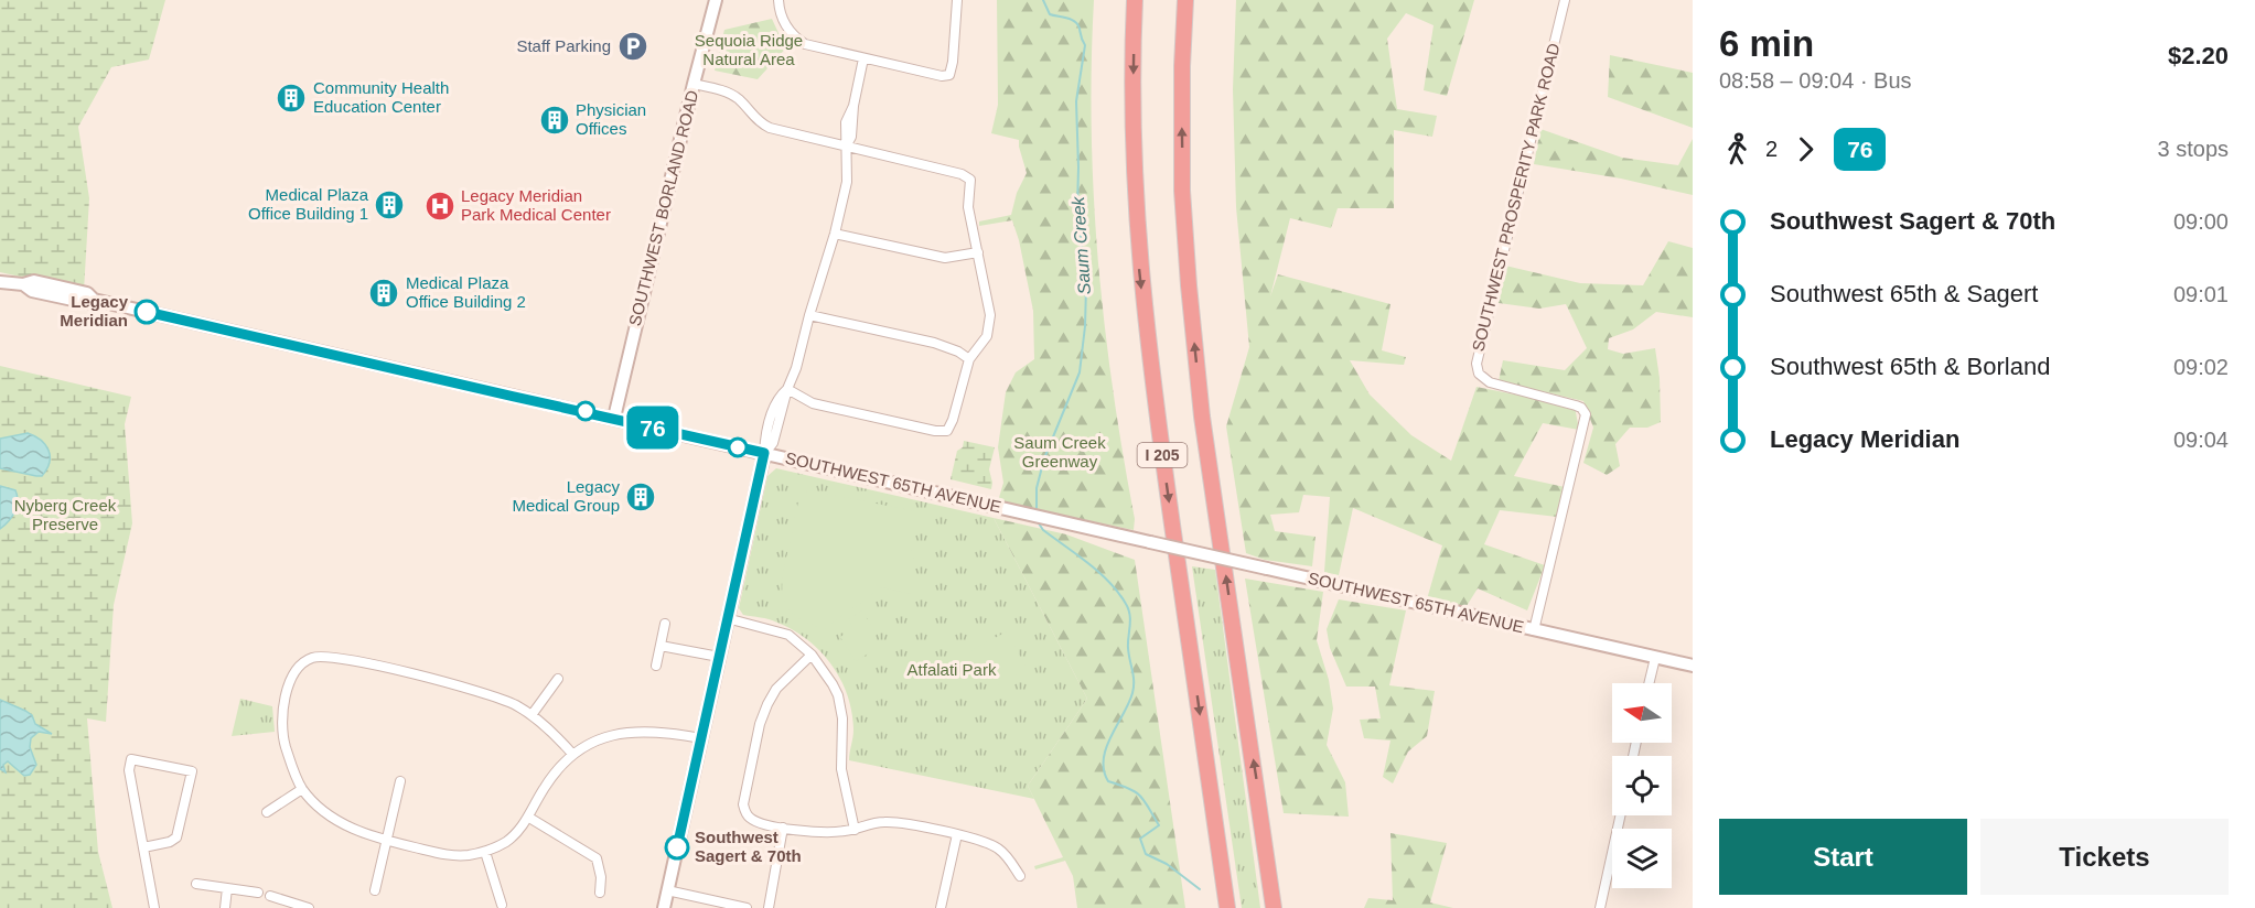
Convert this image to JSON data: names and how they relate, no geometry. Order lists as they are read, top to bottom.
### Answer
{
  "streets": {
    "highway": ["I 205"],
    "main road": ["SOUTHWEST BORLAND ROAD", "SOUTHWEST 65TH AVENUE"],
    "street": ["SOUTHWEST PROSPERITY PARK ROAD"]
  },
  "crossings": [
    ["SOUTHWEST PROSPERITY PARK ROAD", "SOUTHWEST 65TH AVENUE"],
    ["SOUTHWEST BORLAND ROAD", "SOUTHWEST 65TH AVENUE"]
  ],
  "water": ["Saum Creek"],
  "parks": [
    "Sequoia Ridge Natural Area",
    "Saum Creek Greenway",
    "Nyberg Creek Preserve",
    "Atfalati Park"
  ],
  "places": {
    "parking": ["Staff Parking"],
    "building": [
      "Community Health Education Center",
      "Physician Offices",
      "Medical Plaza Office Building 1",
      "Medical Plaza Office Building 2",
      "Legacy Medical Group"
    ],
    "hospital": ["Legacy Meridian Park Medical Center"],
    "other": ["Legacy Meridian", "Southwest Sagert & 70th"]
  },
  "lines": ["bus line 76"],
  "north": "left",
  "page": {
    "on_map": "76",
    "heading": ["6 min", "08:58 – 09:04 · Bus", "$2.20"],
    "legs": ["2", "76", "3 stops"],
    "list": [
      {
        "name": "Southwest Sagert & 70th",
        "value": "09:00"
      },
      {
        "name": "Southwest 65th & Sagert",
        "value": "09:01"
      },
      {
        "name": "Southwest 65th & Borland",
        "value": "09:02"
      },
      {
        "name": "Legacy Meridian",
        "value": "09:04"
      }
    ],
    "buttons": ["Start", "Tickets"]
  }
}
